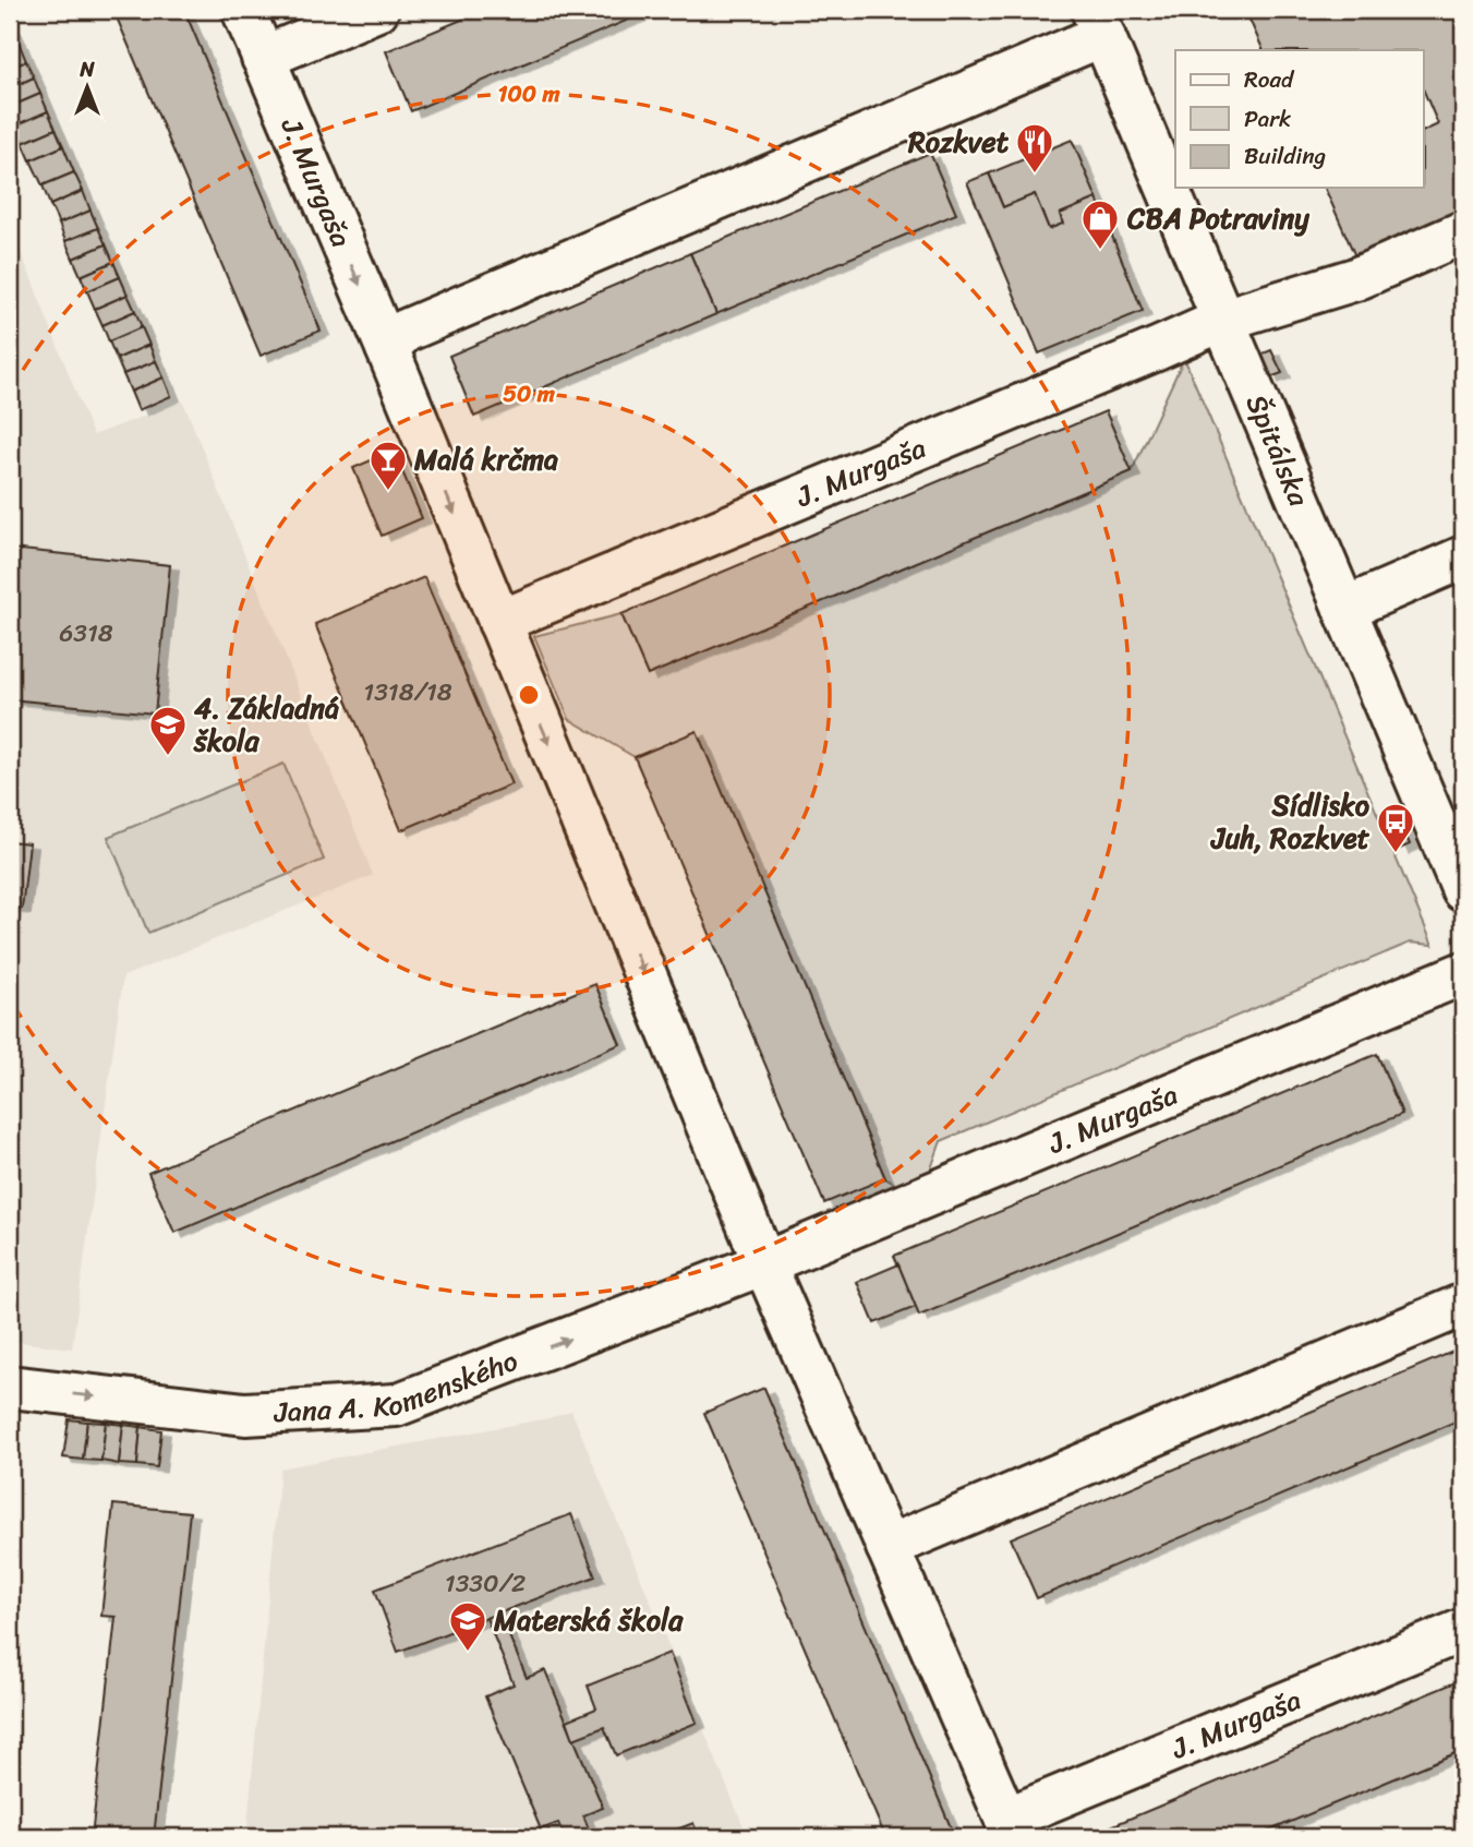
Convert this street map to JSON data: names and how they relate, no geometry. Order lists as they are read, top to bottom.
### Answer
{
  "streets": {
    "street": ["J. Murgaša", "Špitálska", "Jana A. Komenského"]
  },
  "crossings": [
    ["J. Murgaša", "Špitálska"],
    ["J. Murgaša", "Jana A. Komenského"]
  ],
  "one_way": ["Jana A. Komenského"],
  "places": {
    "restaurant": ["Rozkvet"],
    "shop": ["CBA Potraviny"],
    "bar": ["Malá krčma"],
    "school or university": ["4. Základná škola", "Materská škola"],
    "bus stop": ["Sídlisko Juh, Rozkvet"]
  },
  "house_numbers": ["6318", "1318/18", "1330/2"],
  "legend": ["Road", "Park", "Building"],
  "north": "top",
  "rings": ["100 m", "50 m"]
}
